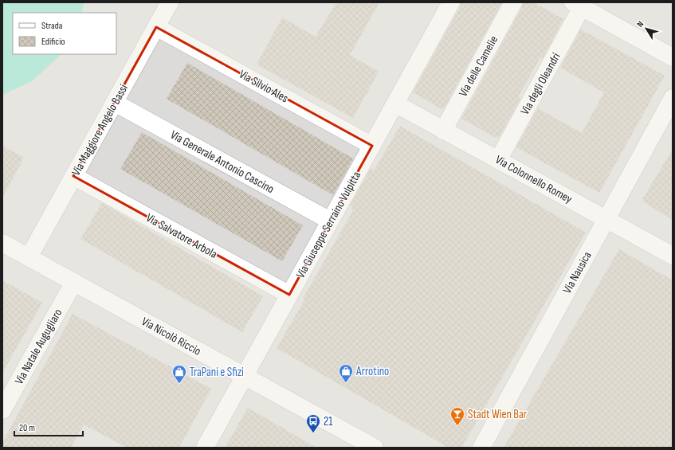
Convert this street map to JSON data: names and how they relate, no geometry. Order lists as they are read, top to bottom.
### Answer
{
  "streets": {
    "street": [
      "Via delle Camelie",
      "Via degli Oleandri",
      "Via Silvio Ales",
      "Via Maggiore Angelo Bassi",
      "Via Generale Antonio Cascino",
      "Via Colonnello Romey",
      "Via Giuseppe Serraino Vulpitta",
      "Via Salvatore Arbola",
      "Via Nausica",
      "Via Nicolò Riccio",
      "Via Natale Augugliaro"
    ]
  },
  "crossings": [
    ["Via delle Camelie", "Via Colonnello Romey"],
    ["Via degli Oleandri", "Via Colonnello Romey"],
    ["Via Silvio Ales", "Via Maggiore Angelo Bassi"],
    ["Via Silvio Ales", "Via Giuseppe Serraino Vulpitta"],
    ["Via Maggiore Angelo Bassi", "Via Generale Antonio Cascino"],
    ["Via Maggiore Angelo Bassi", "Via Salvatore Arbola"],
    ["Via Maggiore Angelo Bassi", "Via Nicolò Riccio"],
    ["Via Generale Antonio Cascino", "Via Giuseppe Serraino Vulpitta"],
    ["Via Colonnello Romey", "Via Giuseppe Serraino Vulpitta"],
    ["Via Colonnello Romey", "Via Nausica"],
    ["Via Giuseppe Serraino Vulpitta", "Via Salvatore Arbola"],
    ["Via Giuseppe Serraino Vulpitta", "Via Nicolò Riccio"],
    ["Via Nicolò Riccio", "Via Natale Augugliaro"]
  ],
  "places": {
    "shop": ["Arrotino", "TraPani e Sfizi"],
    "bar": ["Stadt Wien Bar"],
    "bus stop": ["21"]
  },
  "legend": ["Strada", "Edificio"],
  "scale_bar": "20 m",
  "north": "top left"
}
